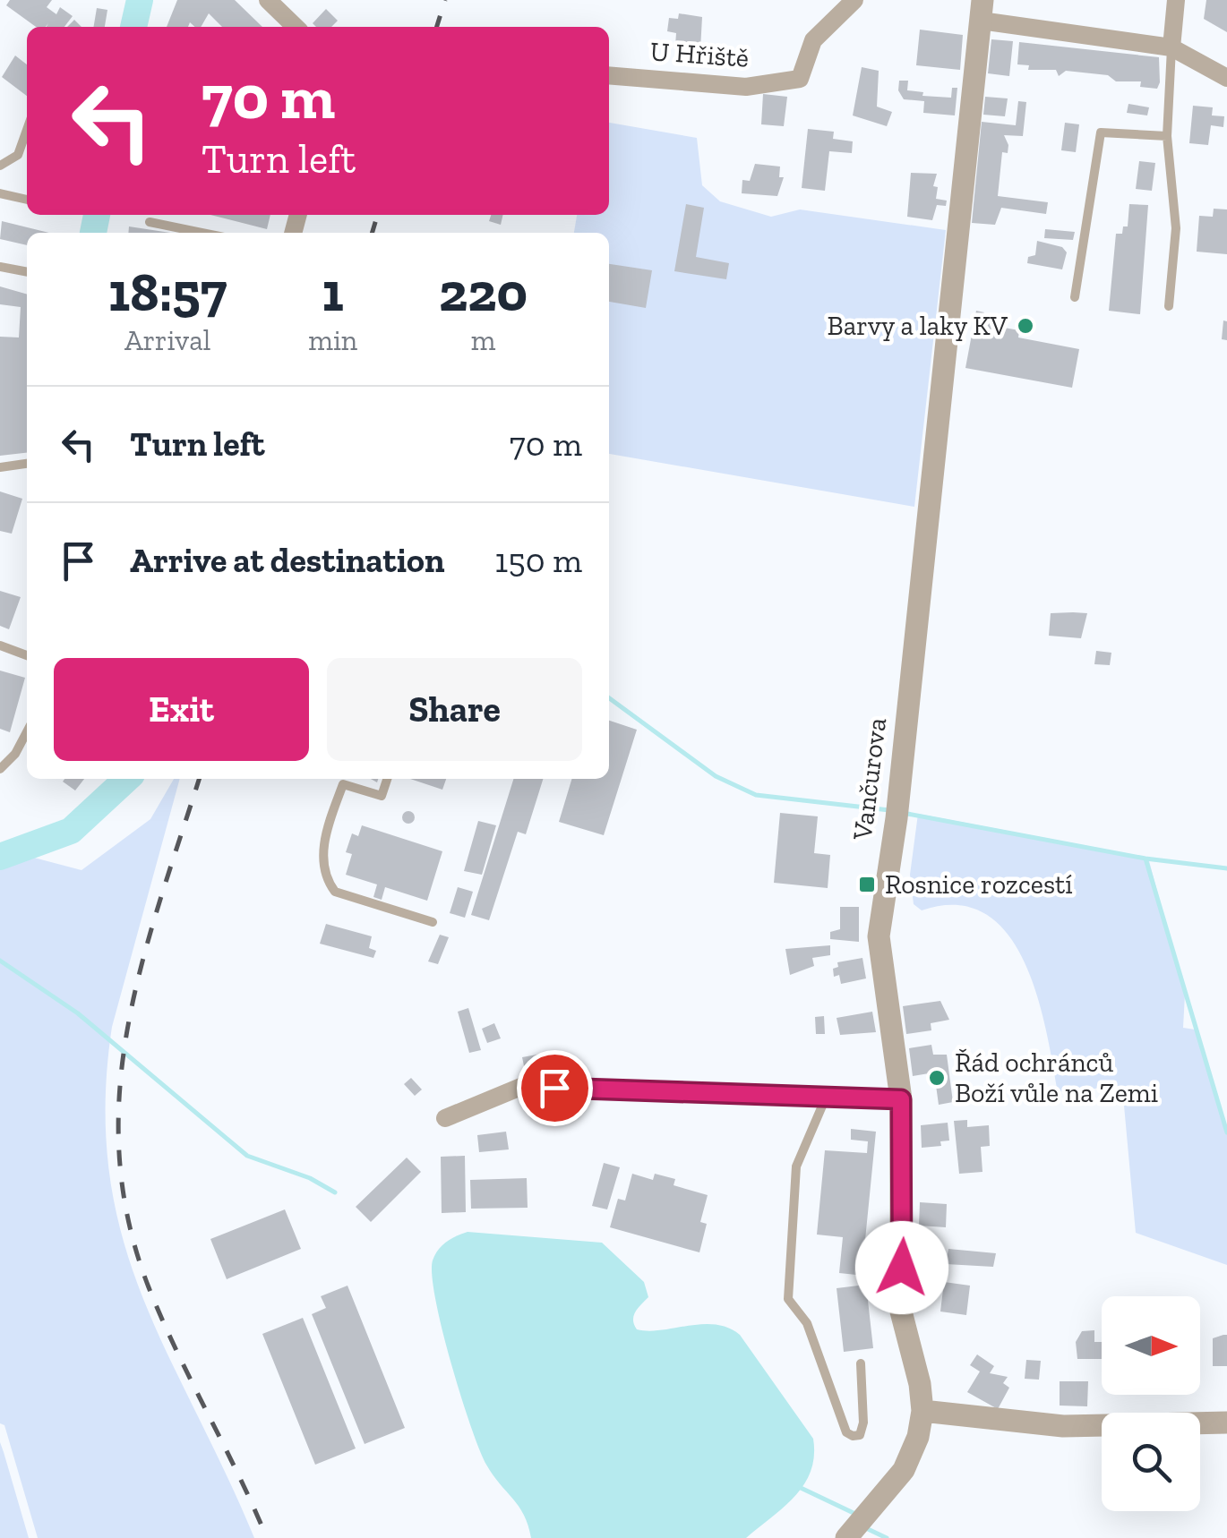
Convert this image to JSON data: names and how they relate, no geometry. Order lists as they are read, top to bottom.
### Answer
{
  "streets": {
    "street": ["U Hřiště", "Vančurova"]
  },
  "places": {
    "other": ["Barvy a laky KV", "Řád ochránců Boží vůle na Zemi"],
    "transit": ["Rosnice rozcestí"]
  },
  "north": "right",
  "page": {
    "turn": ["70 m", "Turn left"],
    "eta": [
      "18:57",
      "Arrival",
      "1",
      "min",
      "220",
      "m"
    ],
    "list": [
      {
        "name": "Turn left",
        "value": "70 m"
      },
      {
        "name": "Arrive at destination",
        "value": "150 m"
      }
    ],
    "buttons": ["Exit", "Share"]
  }
}
